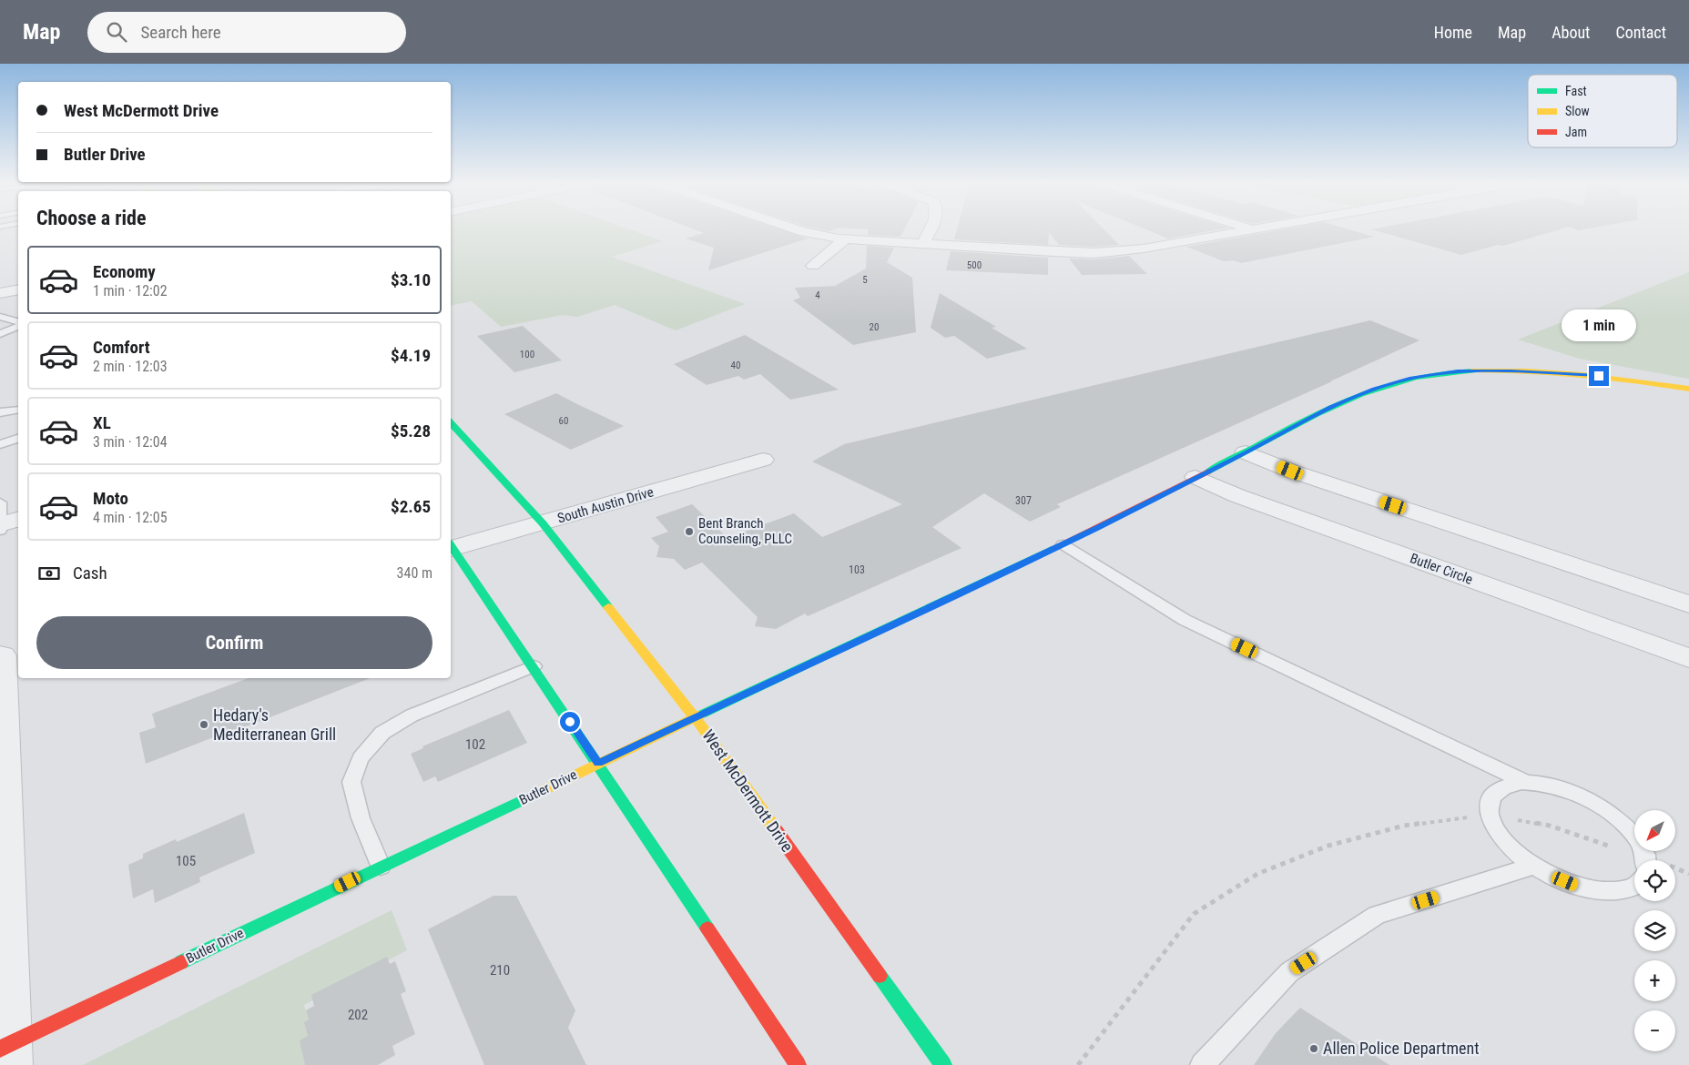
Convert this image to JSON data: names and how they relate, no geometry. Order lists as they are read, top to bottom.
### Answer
{
  "streets": {
    "street": [
      "South Austin Drive",
      "Butler Circle",
      "Butler Drive",
      "West McDermott Drive"
    ]
  },
  "crossings": [
    ["South Austin Drive", "West McDermott Drive"],
    ["Butler Circle", "Butler Drive"],
    ["Butler Drive", "West McDermott Drive"]
  ],
  "places": ["Bent Branch Counseling, PLLC", "Hedary's Mediterranean Grill", "Allen Police Department"],
  "house_numbers": [
    "500",
    "5",
    "4",
    "20",
    "100",
    "40",
    "60",
    "307",
    "103",
    "102",
    "105",
    "210",
    "202"
  ],
  "legend": ["Fast", "Slow", "Jam"],
  "north": "bottom left",
  "page": {
    "header": "Map",
    "search": "Search here",
    "nav": [
      "Home",
      "Map",
      "About",
      "Contact"
    ],
    "banner": ["West McDermott Drive", "Butler Drive"],
    "heading": "Choose a ride",
    "list": [
      {
        "name": "Economy",
        "note": "1 min · 12:02",
        "value": "$3.10"
      },
      {
        "name": "Comfort",
        "note": "2 min · 12:03",
        "value": "$4.19"
      },
      {
        "name": "XL",
        "note": "3 min · 12:04",
        "value": "$5.28"
      },
      {
        "name": "Moto",
        "note": "4 min · 12:05",
        "value": "$2.65"
      }
    ],
    "bubble": "1 min",
    "pay": ["Cash", "340 m"],
    "buttons": "Confirm",
    "map_buttons": ["+", "−"]
  }
}
